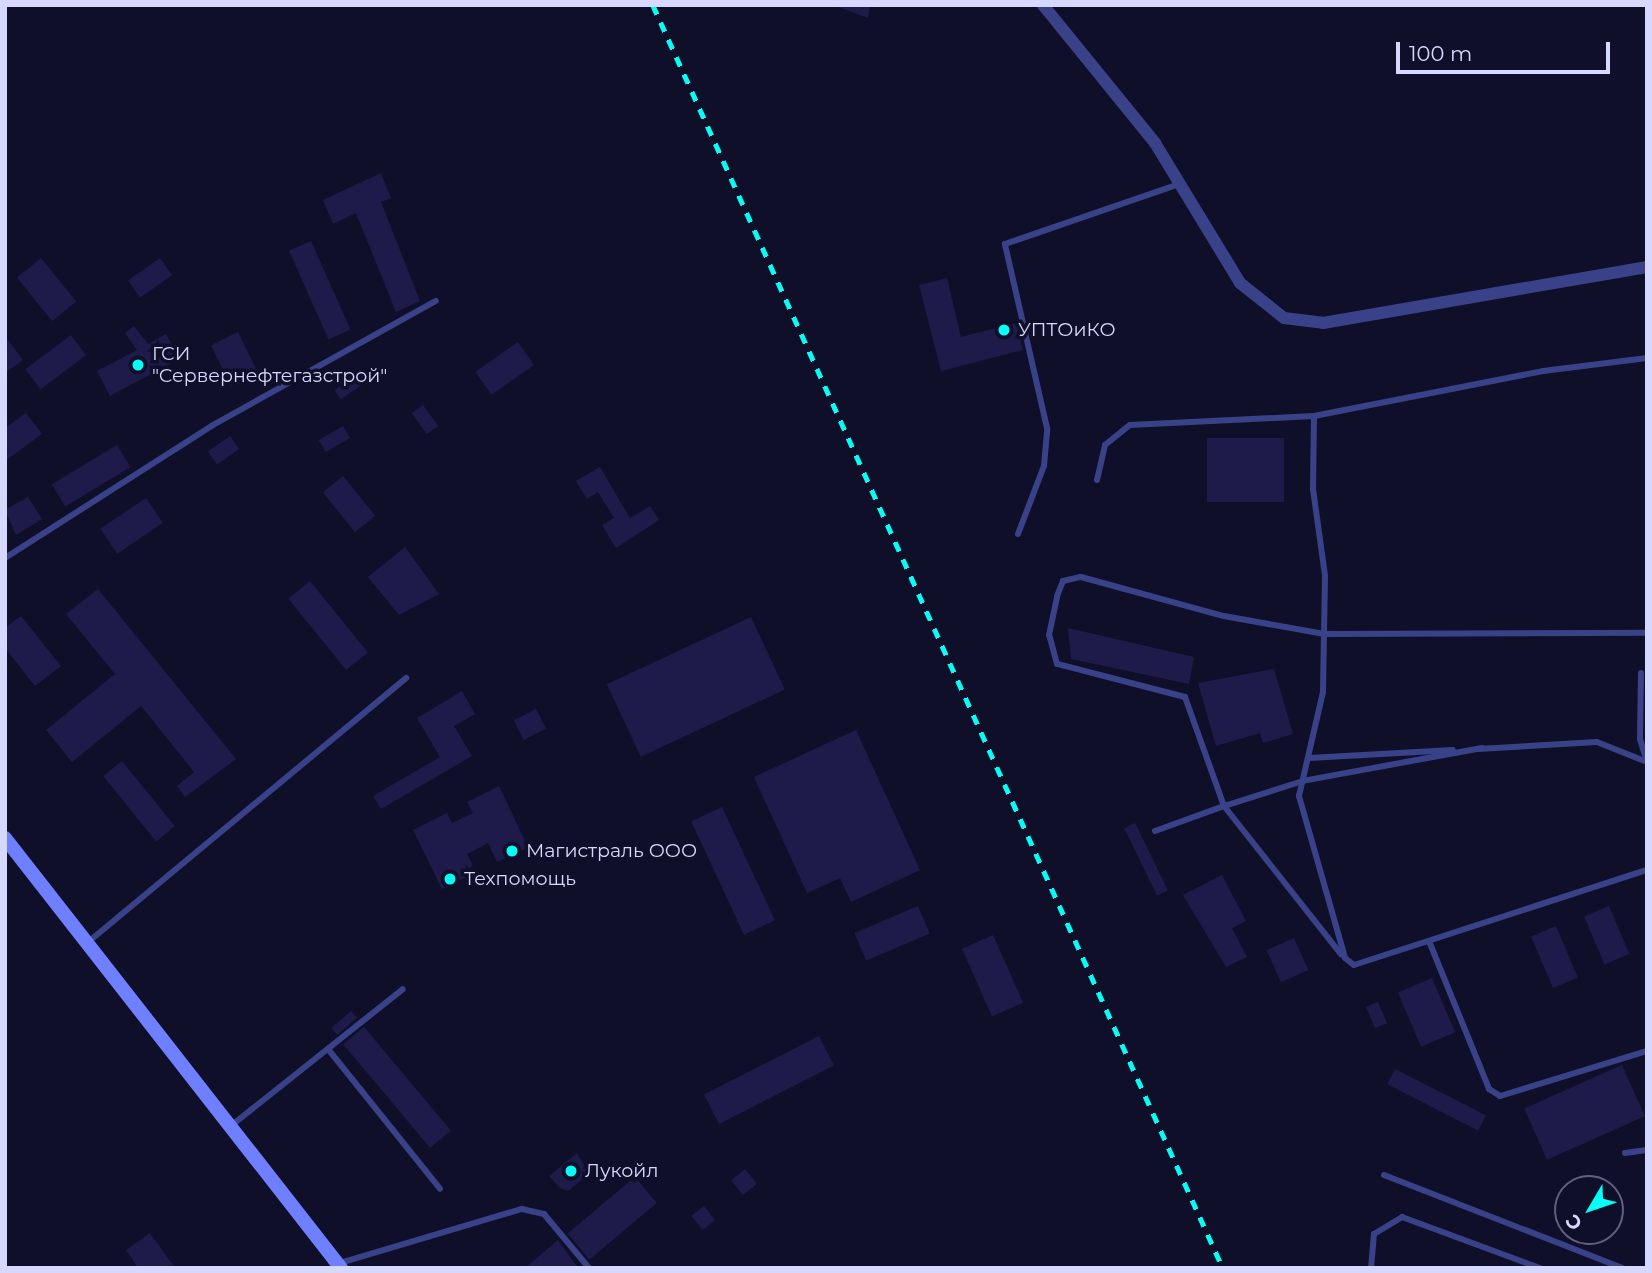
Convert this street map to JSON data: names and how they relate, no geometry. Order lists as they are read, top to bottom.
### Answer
{
  "places": [
    "УПТОиКО",
    "ГСИ \"Сервернефтегазстрой\"",
    "Магистраль ООО",
    "Техпомощь",
    "Лукойл"
  ],
  "scale_bar": "100 m",
  "north": "bottom left"
}
